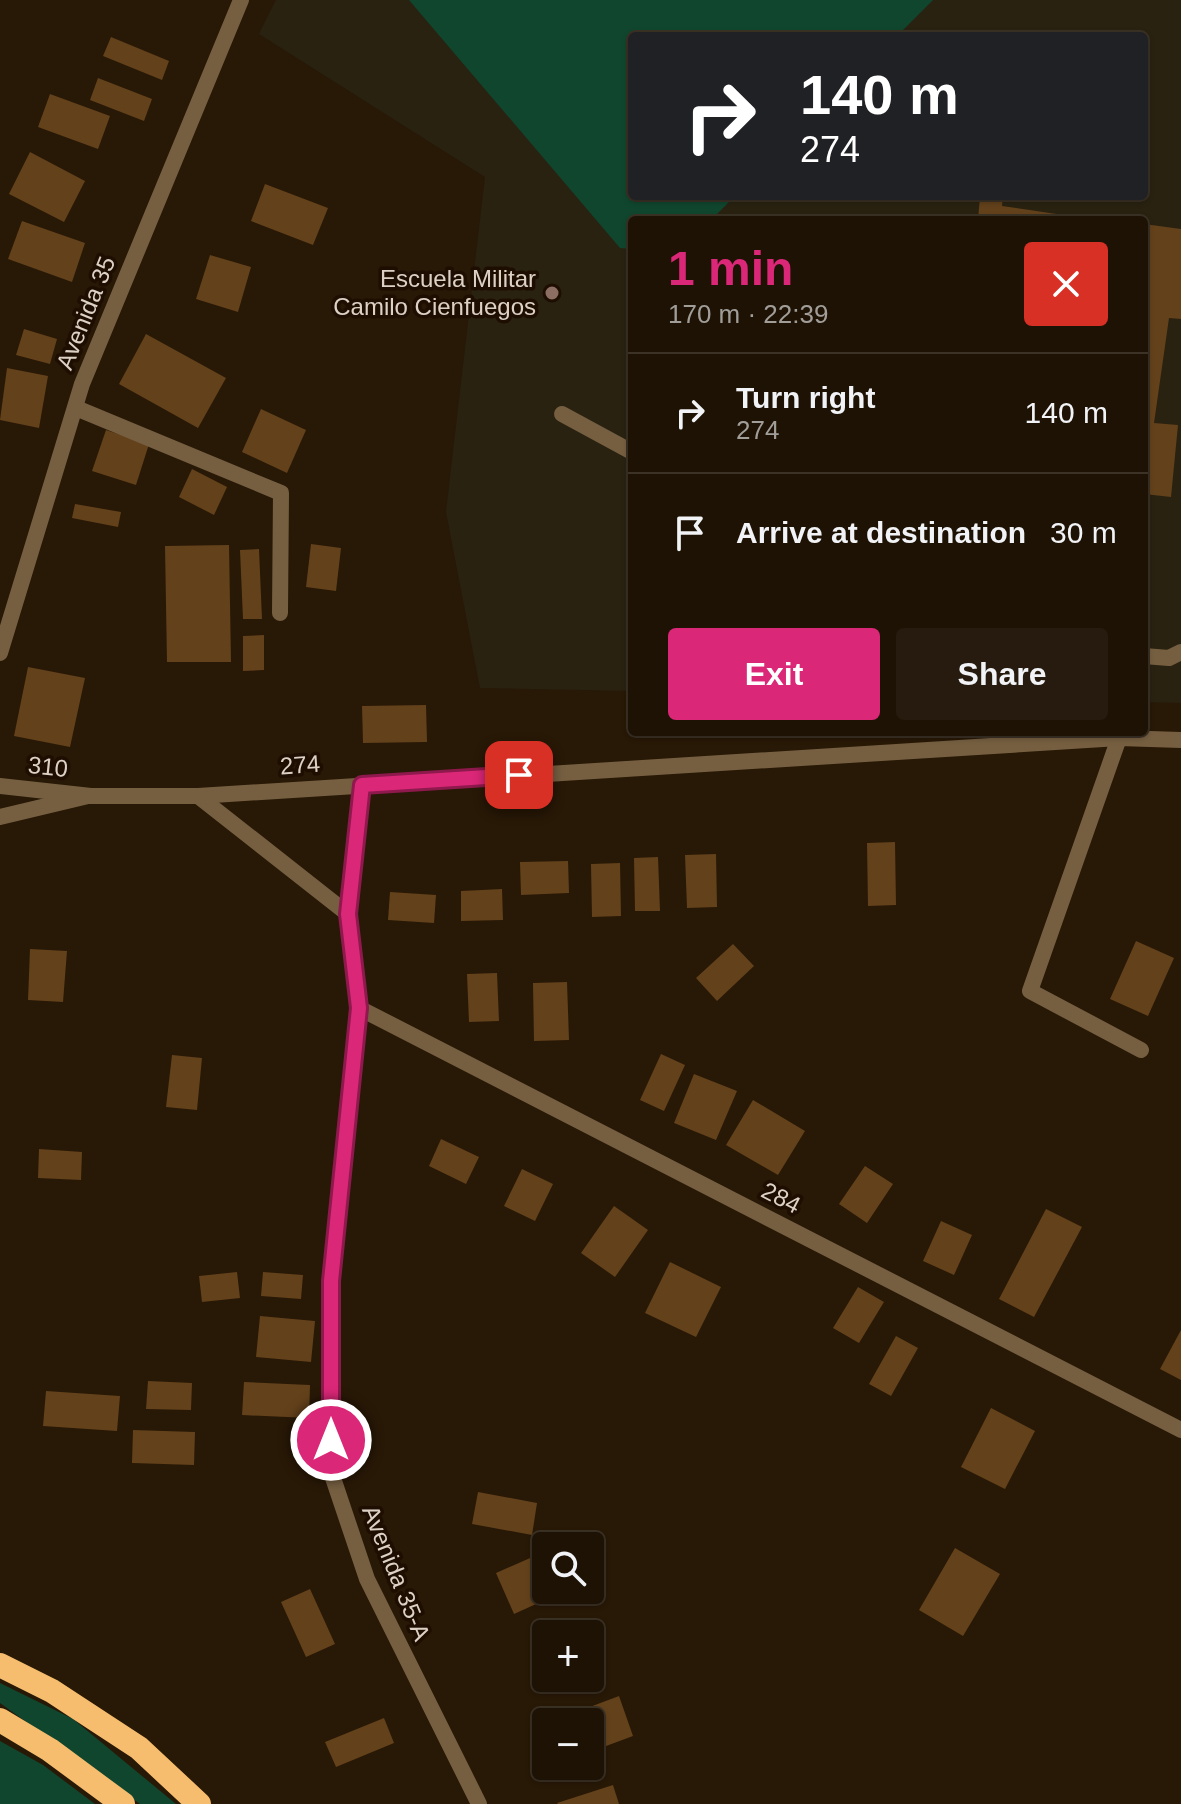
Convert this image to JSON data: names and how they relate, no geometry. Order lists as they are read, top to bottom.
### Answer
{
  "streets": {
    "street": [
      "Avenida 35",
      "274",
      "310",
      "284",
      "Avenida 35-A"
    ]
  },
  "crossings": [
    ["274", "310"],
    ["274", "Avenida 35-A"],
    ["284", "Avenida 35-A"]
  ],
  "places": ["Escuela Militar Camilo Cienfuegos"],
  "page": {
    "turn": ["140 m", "274"],
    "heading": ["1 min", "170 m · 22:39"],
    "list": [
      {
        "name": "Turn right",
        "note": "274",
        "value": "140 m"
      },
      {
        "name": "Arrive at destination",
        "value": "30 m"
      }
    ],
    "buttons": ["Exit", "Share"],
    "map_buttons": ["+", "−"]
  }
}
